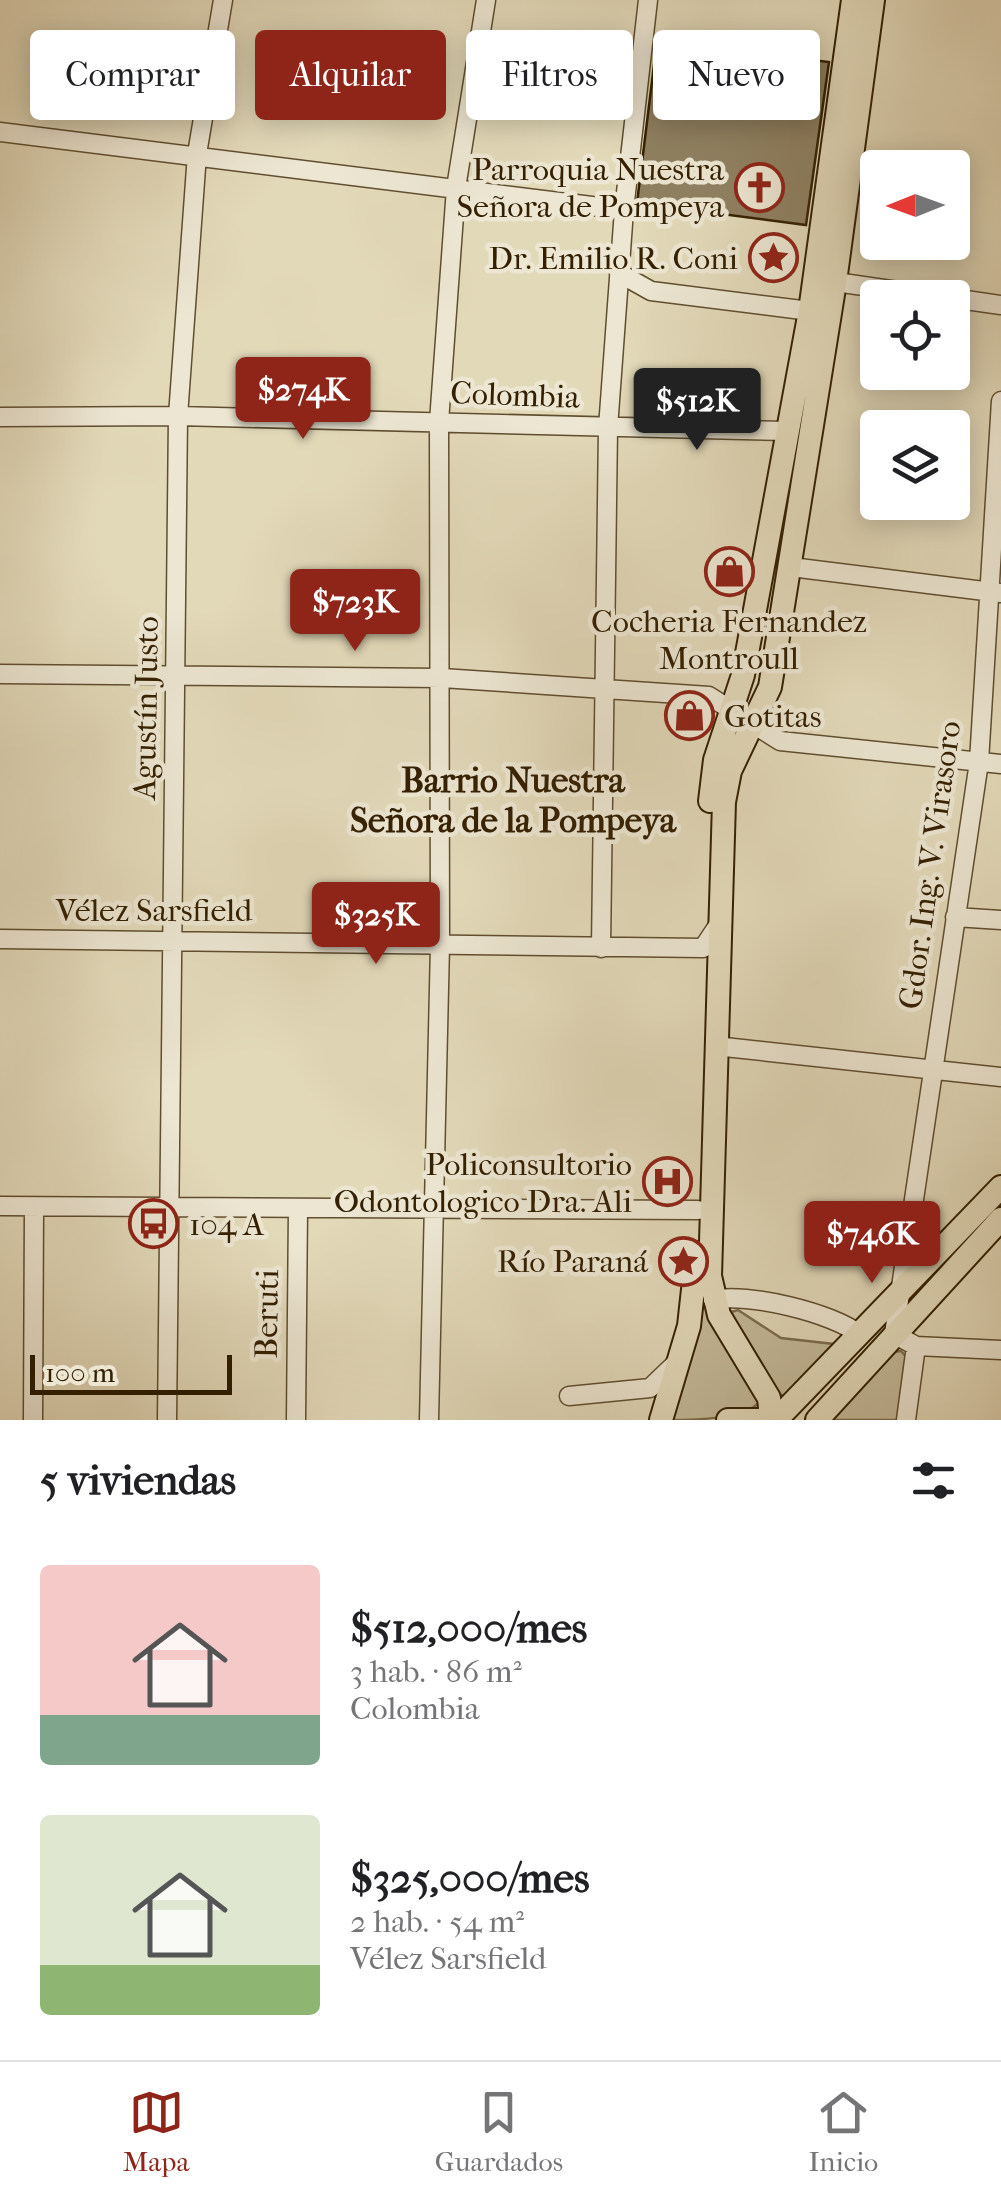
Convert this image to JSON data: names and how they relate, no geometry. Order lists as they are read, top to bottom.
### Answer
{
  "streets": {
    "street": [
      "Colombia",
      "Agustín Justo",
      "Gdor. Ing. V. Virasoro",
      "Vélez Sarsfield",
      "Beruti"
    ]
  },
  "crossings": [
    ["Colombia", "Agustín Justo"],
    ["Agustín Justo", "Vélez Sarsfield"]
  ],
  "districts": ["Barrio Nuestra Señora de la Pompeya"],
  "places": {
    "church": ["Parroquia Nuestra Señora de Pompeya"],
    "place": ["Dr. Emilio R. Coni", "Río Paraná"],
    "shop": ["Cocheria Fernandez Montroull", "Gotitas"],
    "hospital": ["Policonsultorio Odontologico Dra. Ali"],
    "bus stop": ["104 A"]
  },
  "scale_bar": "100 m",
  "north": "left",
  "page": {
    "chip": [
      "Comprar",
      "Alquilar",
      "Filtros",
      "Nuevo"
    ],
    "price": [
      "$274K",
      "$512K",
      "$723K",
      "$325K",
      "$746K"
    ],
    "scale": "100 m",
    "heading": "5 viviendas",
    "list": [
      {
        "name": "$512,000/mes",
        "note": "3 hab. · 86 m² · Colombia"
      },
      {
        "name": "$325,000/mes",
        "note": "2 hab. · 54 m² · Vélez Sarsfield"
      }
    ],
    "tabs": ["Mapa", "Guardados", "Inicio"]
  }
}
